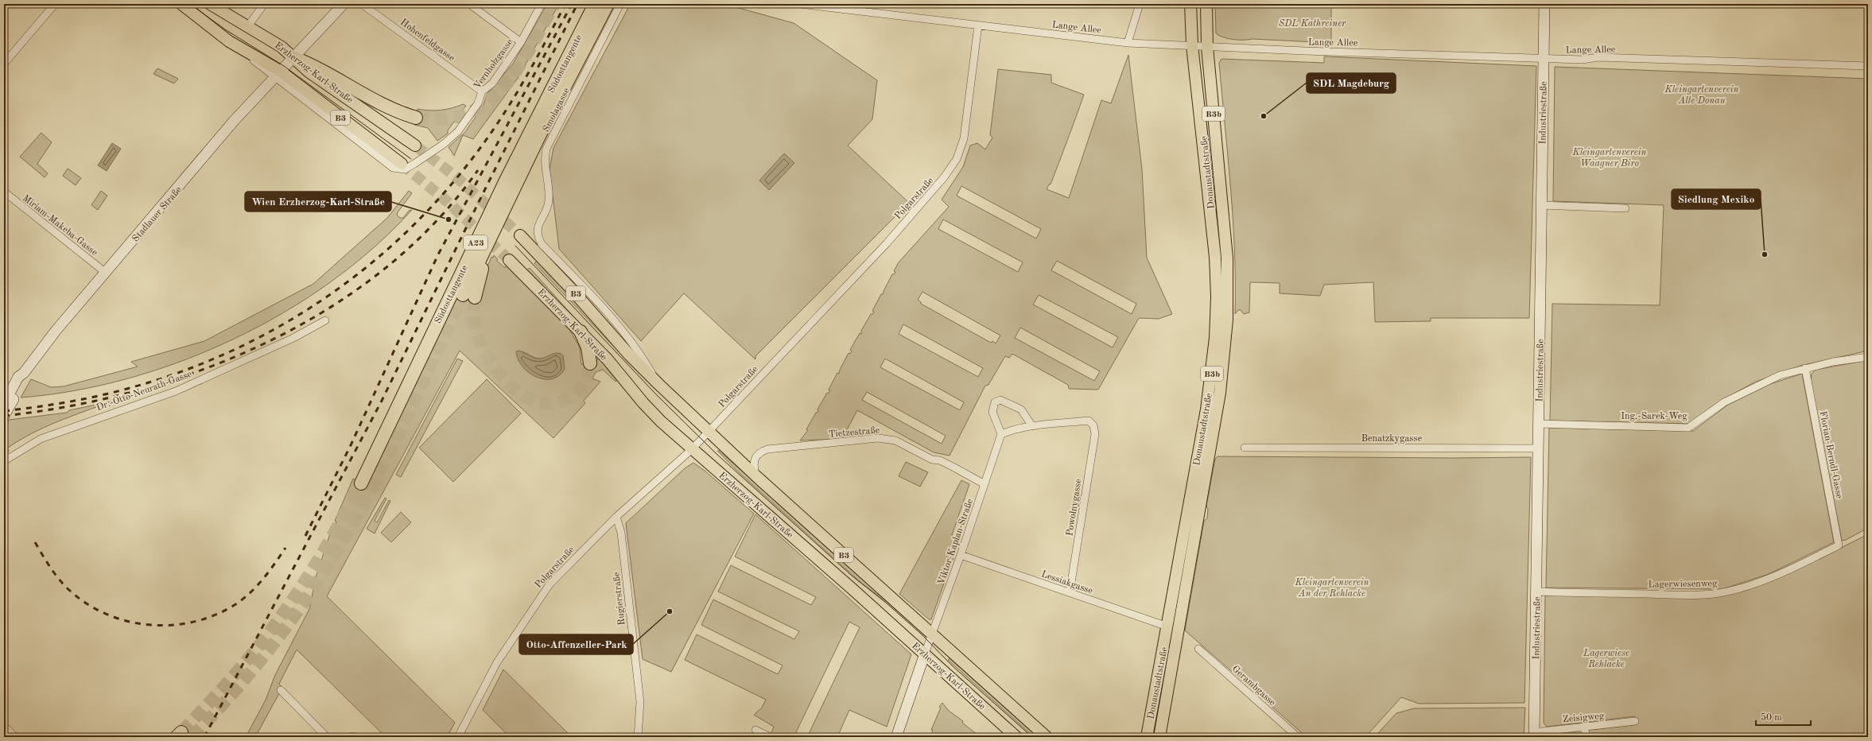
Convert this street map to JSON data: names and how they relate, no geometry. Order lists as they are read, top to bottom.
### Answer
{
  "streets": {
    "highway": ["Südosttangente", "A23"],
    "main road": [
      "Erzherzog-Karl-Straße",
      "B3b",
      "B3",
      "Donaustadtstraße"
    ],
    "street": [
      "Lange Allee",
      "Hohenfeldgasse",
      "Vernholzgasse",
      "Smolagasse",
      "Industriestraße",
      "Polgarstraße",
      "Stadlauer Straße",
      "Miriam-Makeba-Gasse",
      "Dr.-Otto-Neurath-Gasse",
      "Ing.-Sarek-Weg",
      "Tietzestraße",
      "Benatzkygasse",
      "Florian-Berndl-Gasse",
      "Powolnygasse",
      "Viktor-Kaplan-Straße",
      "Lessiakgasse",
      "Lagerwiesenweg",
      "Rugierstraße",
      "Gerambgasse",
      "Zeisigweg"
    ]
  },
  "crossings": [
    ["Lange Allee", "Industriestraße"],
    ["Lange Allee", "Donaustadtstraße"],
    ["Lange Allee", "Polgarstraße"],
    ["Hohenfeldgasse", "Vernholzgasse"],
    ["Vernholzgasse", "Erzherzog-Karl-Straße"],
    ["Erzherzog-Karl-Straße", "Smolagasse"],
    ["Erzherzog-Karl-Straße", "Polgarstraße"],
    ["Erzherzog-Karl-Straße", "Stadlauer Straße"],
    ["Erzherzog-Karl-Straße", "Tietzestraße"],
    ["Erzherzog-Karl-Straße", "Viktor-Kaplan-Straße"],
    ["Industriestraße", "Ing.-Sarek-Weg"],
    ["Industriestraße", "Benatzkygasse"],
    ["Industriestraße", "Lagerwiesenweg"],
    ["Industriestraße", "Zeisigweg"],
    ["Donaustadtstraße", "Lessiakgasse"],
    ["Polgarstraße", "Rugierstraße"],
    ["Stadlauer Straße", "Miriam-Makeba-Gasse"],
    ["Ing.-Sarek-Weg", "Florian-Berndl-Gasse"],
    ["Tietzestraße", "Viktor-Kaplan-Straße"],
    ["Florian-Berndl-Gasse", "Lagerwiesenweg"],
    ["Powolnygasse", "Lessiakgasse"],
    ["Viktor-Kaplan-Straße", "Lessiakgasse"]
  ],
  "parks": [
    "SDL Kathreiner",
    "Kleingartenverein Alte Donau",
    "Kleingartenverein Waagner Biro",
    "Kleingartenverein An der Rehlacke",
    "Lagerwiese Rehlacke"
  ],
  "places": [
    "SDL Magdeburg",
    "Wien Erzherzog-Karl-Straße",
    "Siedlung Mexiko",
    "Otto-Affenzeller-Park"
  ],
  "scale_bar": "50 m"
}
